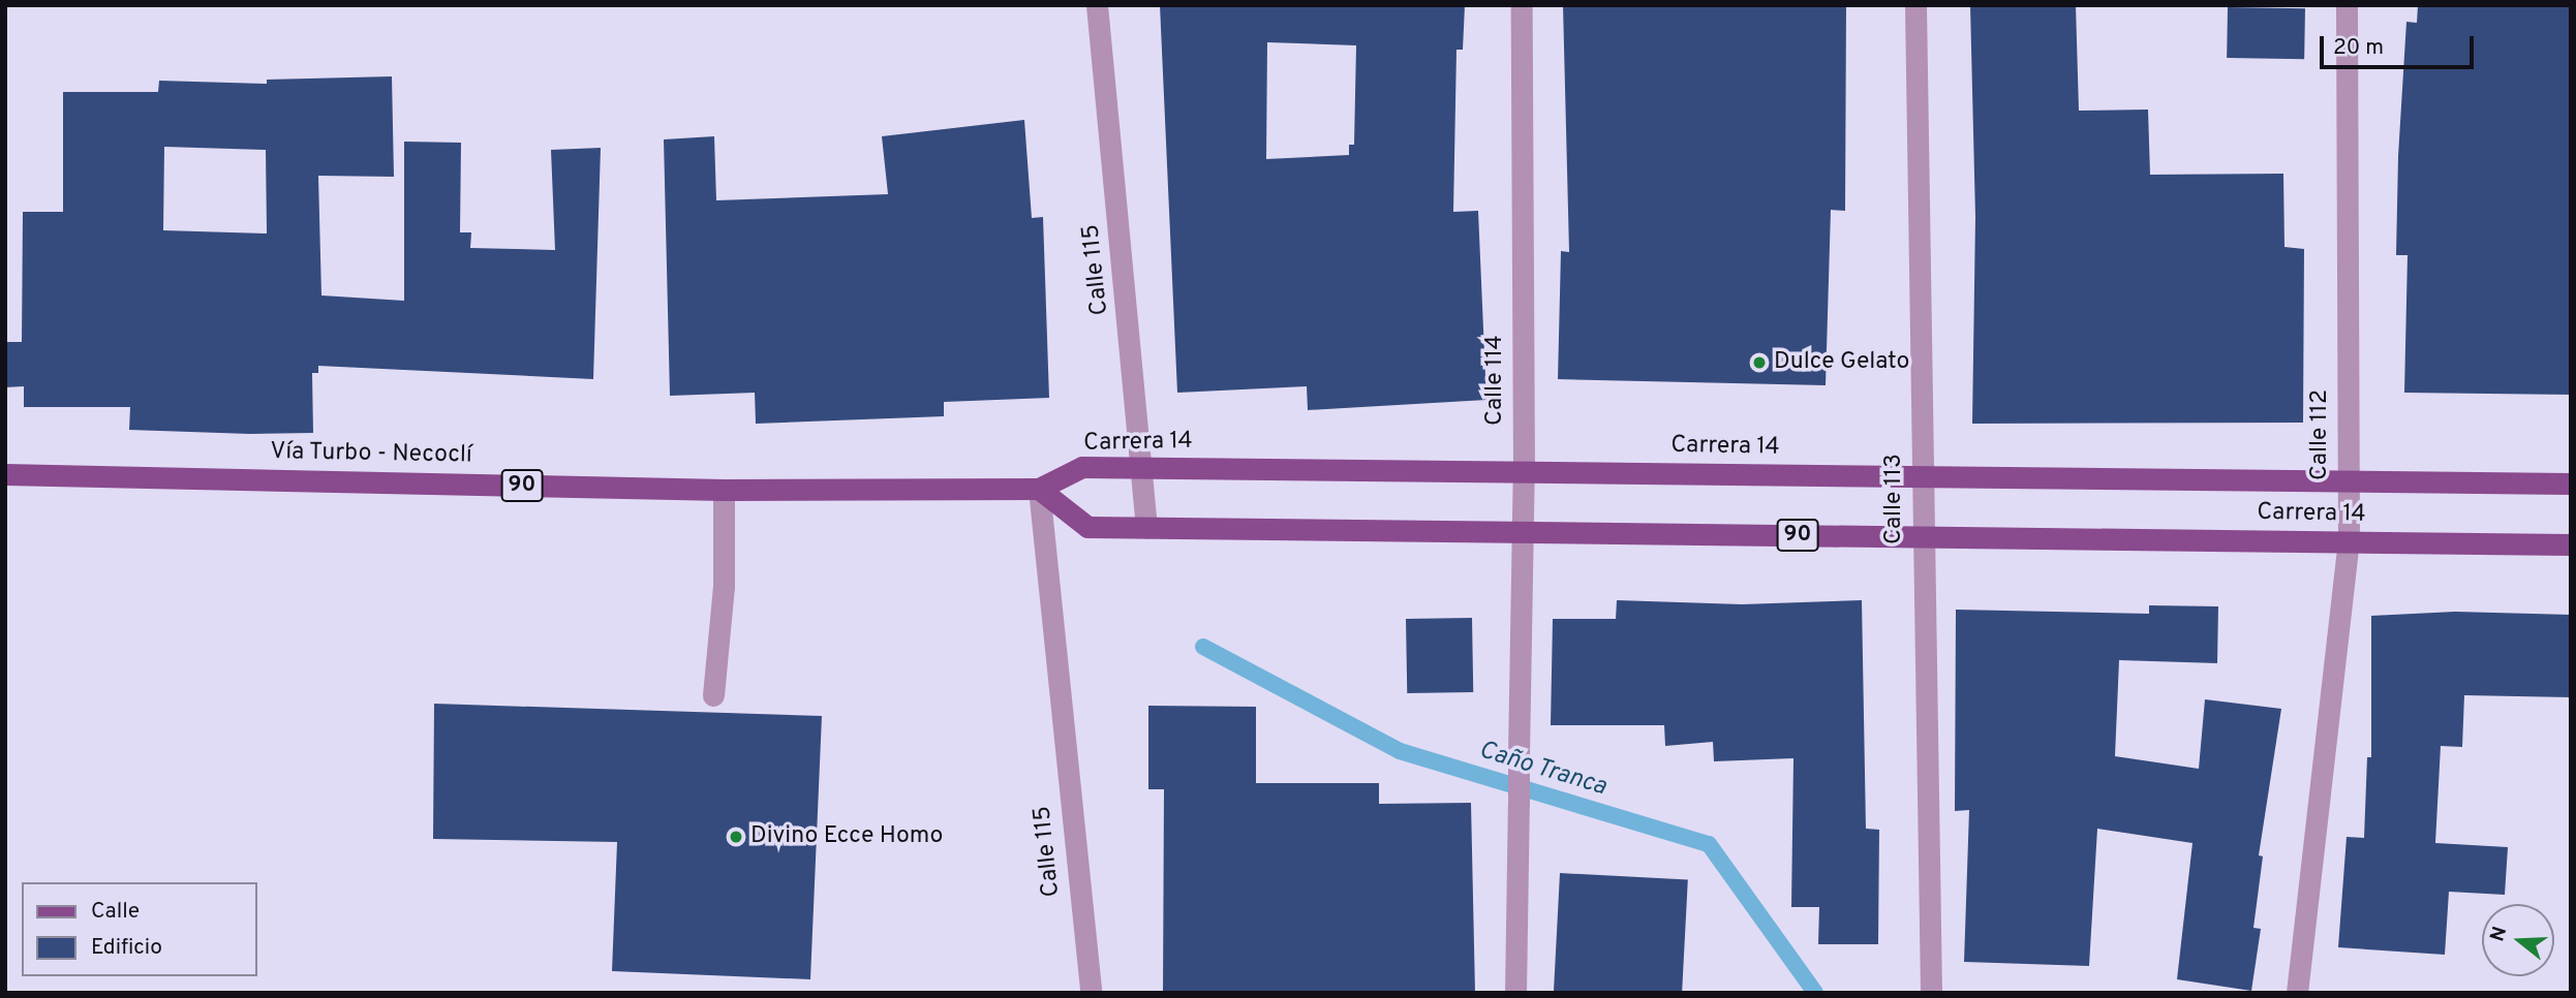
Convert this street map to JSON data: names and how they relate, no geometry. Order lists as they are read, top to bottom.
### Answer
{
  "streets": {
    "main road": ["Carrera 14", "Vía Turbo - Necoclí", "90"],
    "street": [
      "Calle 115",
      "Calle 114",
      "Calle 112",
      "Calle 113"
    ]
  },
  "crossings": [
    ["Calle 115", "Carrera 14"],
    ["Calle 115", "Vía Turbo - Necoclí"],
    ["Calle 114", "Carrera 14"],
    ["Calle 112", "Carrera 14"],
    ["Carrera 14", "Vía Turbo - Necoclí"],
    ["Carrera 14", "Calle 113"]
  ],
  "water": ["Caño Tranca"],
  "places": ["Dulce Gelato", "Divino Ecce Homo"],
  "legend": ["Calle", "Edificio"],
  "scale_bar": "20 m",
  "north": "left"
}
